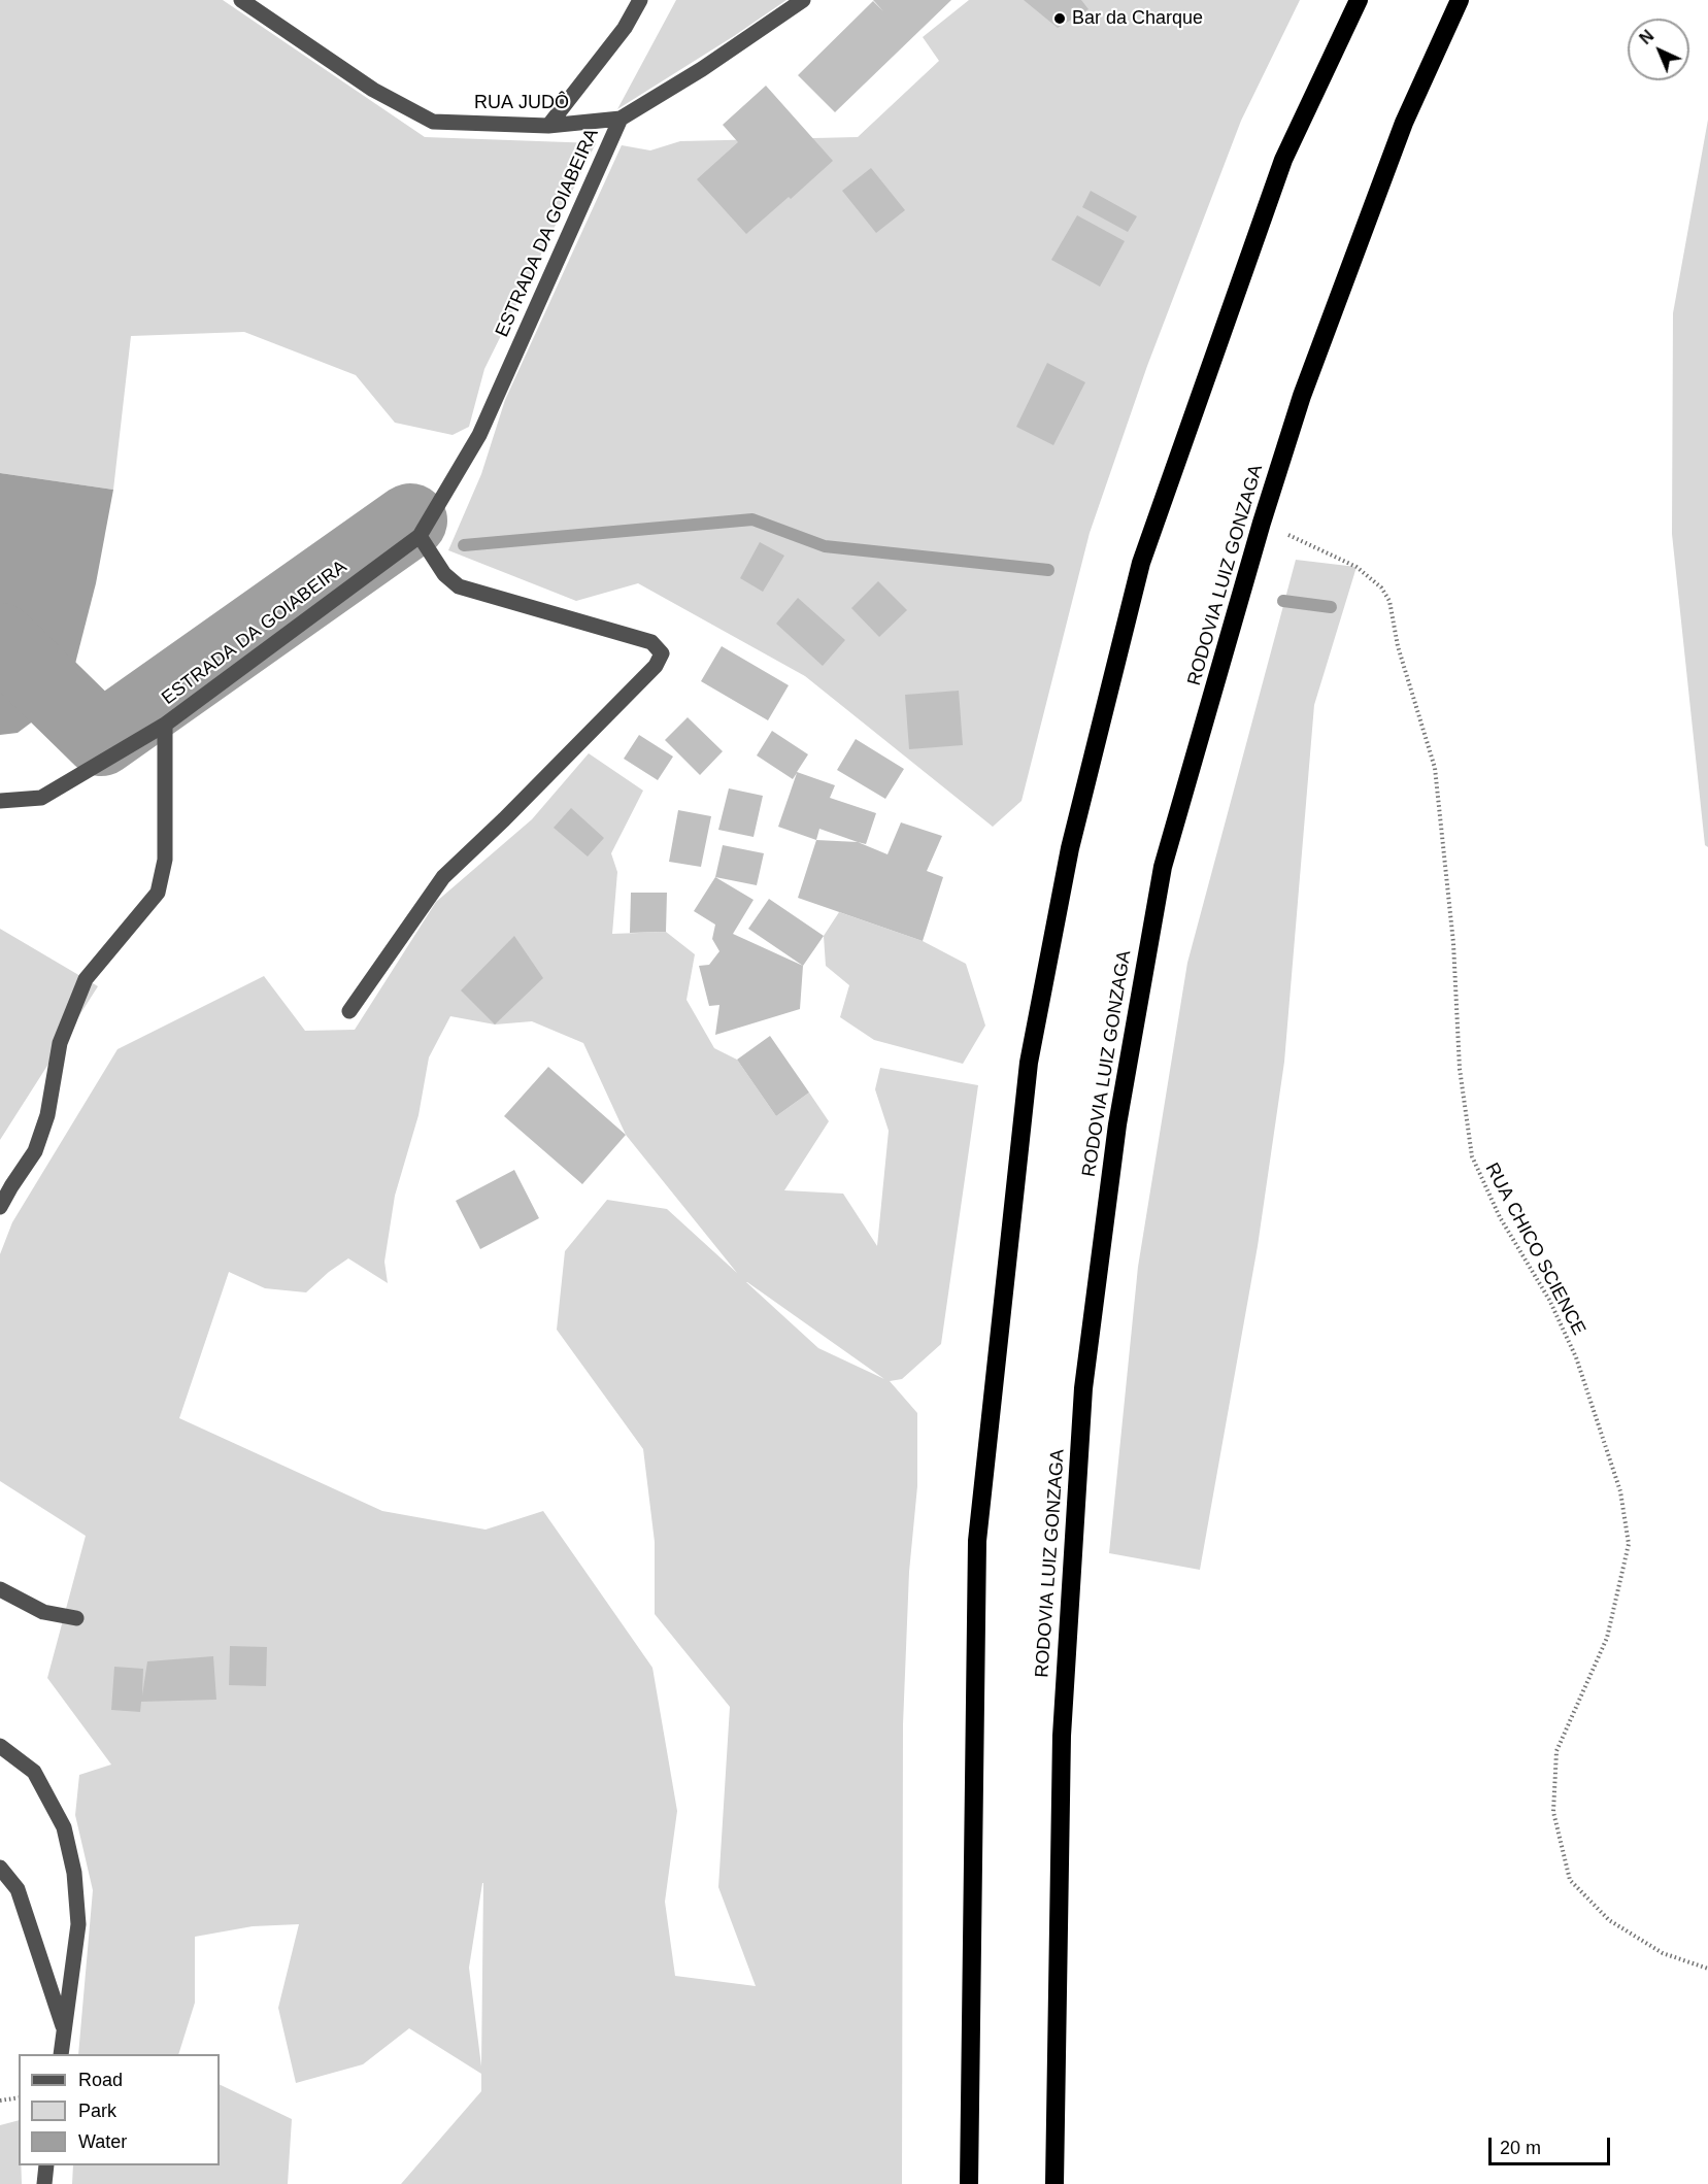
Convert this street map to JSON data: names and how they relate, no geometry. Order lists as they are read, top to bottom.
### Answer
{
  "streets": {
    "highway": ["RODOVIA LUIZ GONZAGA"],
    "street": ["RUA JUDÔ", "ESTRADA DA GOIABEIRA"],
    "path": ["RUA CHICO SCIENCE"]
  },
  "crossings": [
    ["RUA JUDÔ", "ESTRADA DA GOIABEIRA"],
    ["RODOVIA LUIZ GONZAGA", "RUA CHICO SCIENCE"]
  ],
  "places": ["Bar da Charque"],
  "legend": ["Road", "Park", "Water"],
  "scale_bar": "20 m",
  "north": "top left"
}
